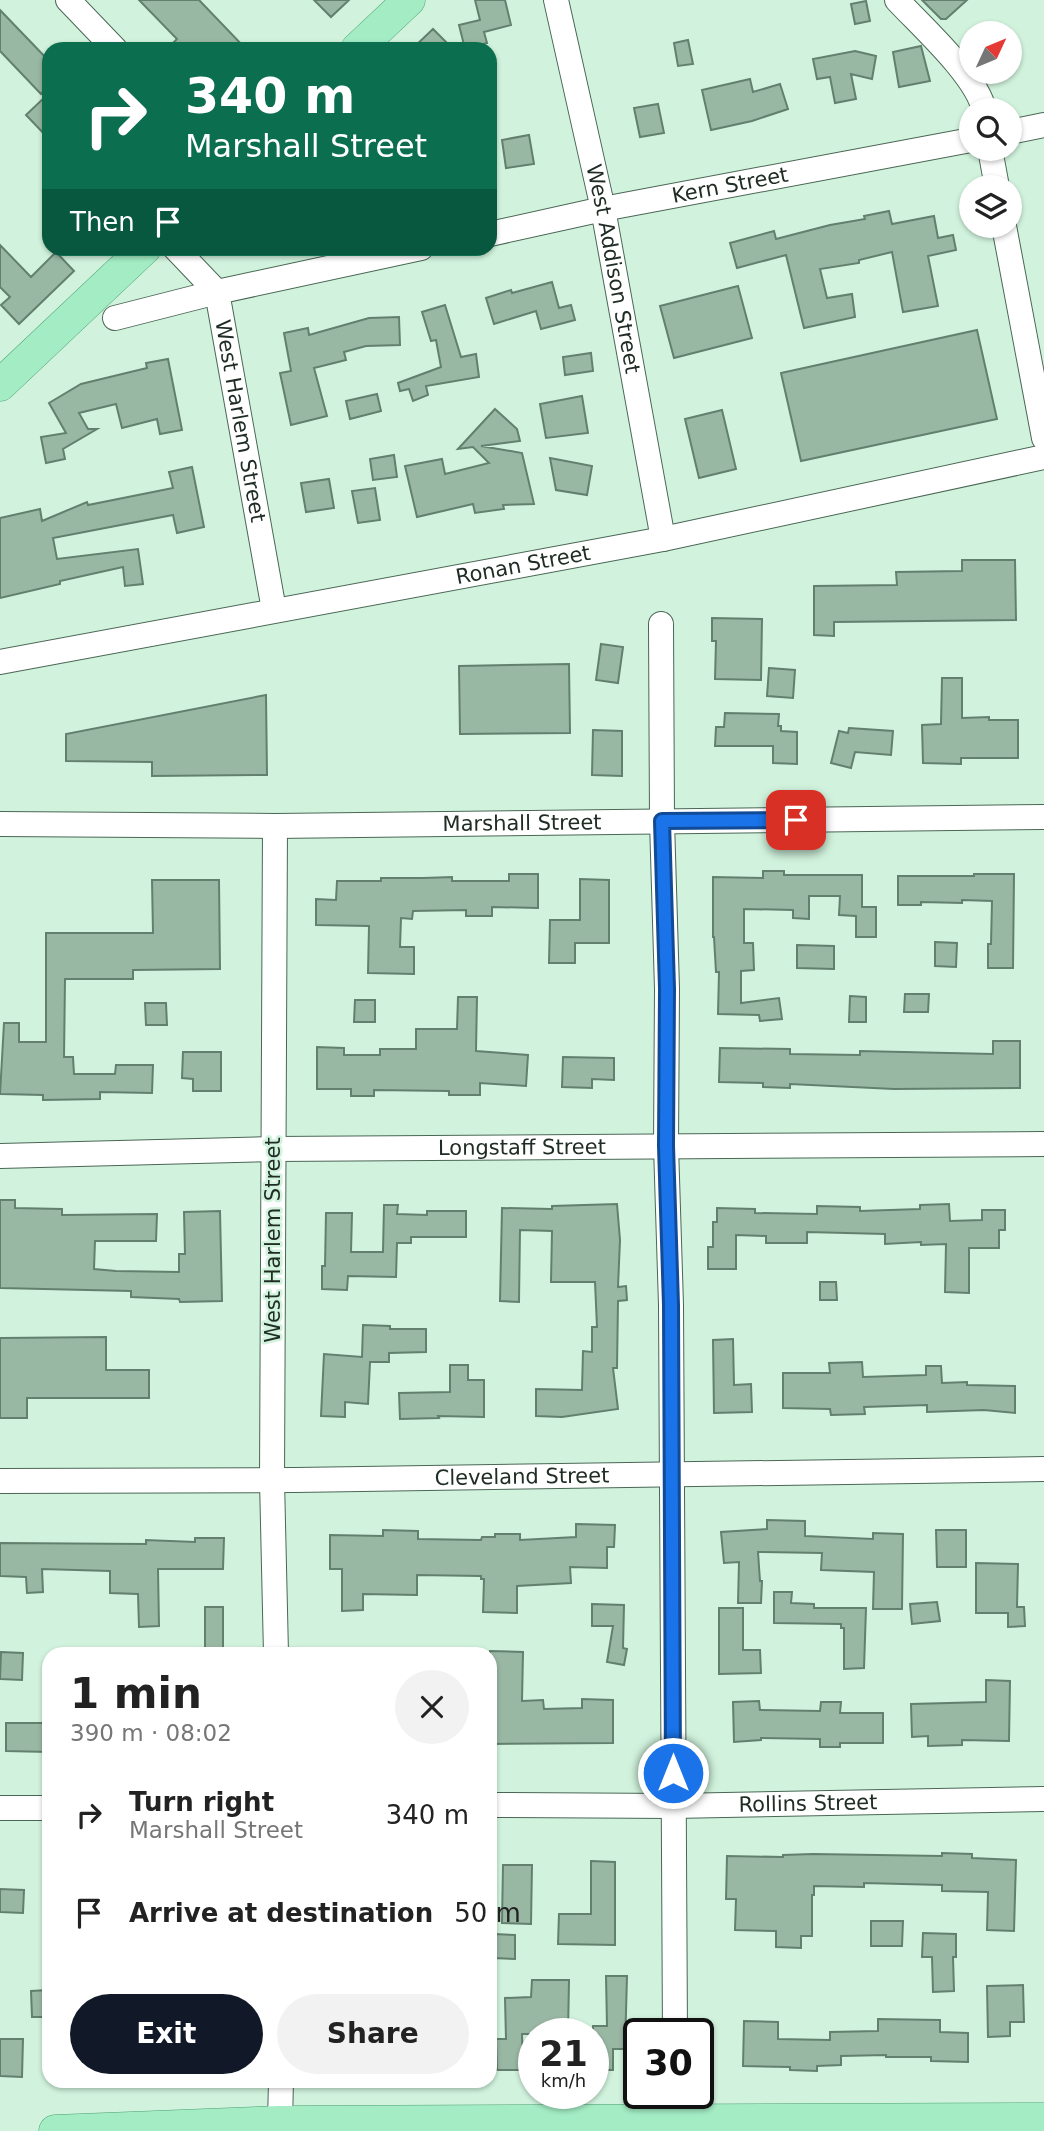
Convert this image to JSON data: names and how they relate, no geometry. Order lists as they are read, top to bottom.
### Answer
{
  "streets": {
    "street": [
      "Kern Street",
      "West Addison Street",
      "West Harlem Street",
      "Ronan Street",
      "Marshall Street",
      "Longstaff Street",
      "Cleveland Street",
      "Rollins Street"
    ]
  },
  "crossings": [
    ["Kern Street", "West Addison Street"],
    ["West Addison Street", "Ronan Street"],
    ["West Harlem Street", "Ronan Street"],
    ["West Harlem Street", "Marshall Street"],
    ["West Harlem Street", "Longstaff Street"],
    ["West Harlem Street", "Cleveland Street"]
  ],
  "north": "top right",
  "page": {
    "turn": ["340 m", "Marshall Street"],
    "then": "Then",
    "heading": ["1 min", "390 m · 08:02"],
    "list": [
      {
        "name": "Turn right",
        "note": "Marshall Street",
        "value": "340 m"
      },
      {
        "name": "Arrive at destination",
        "value": "50 m"
      }
    ],
    "buttons": ["Exit", "Share"],
    "speed": "21 km/h",
    "limit": "30"
  }
}
